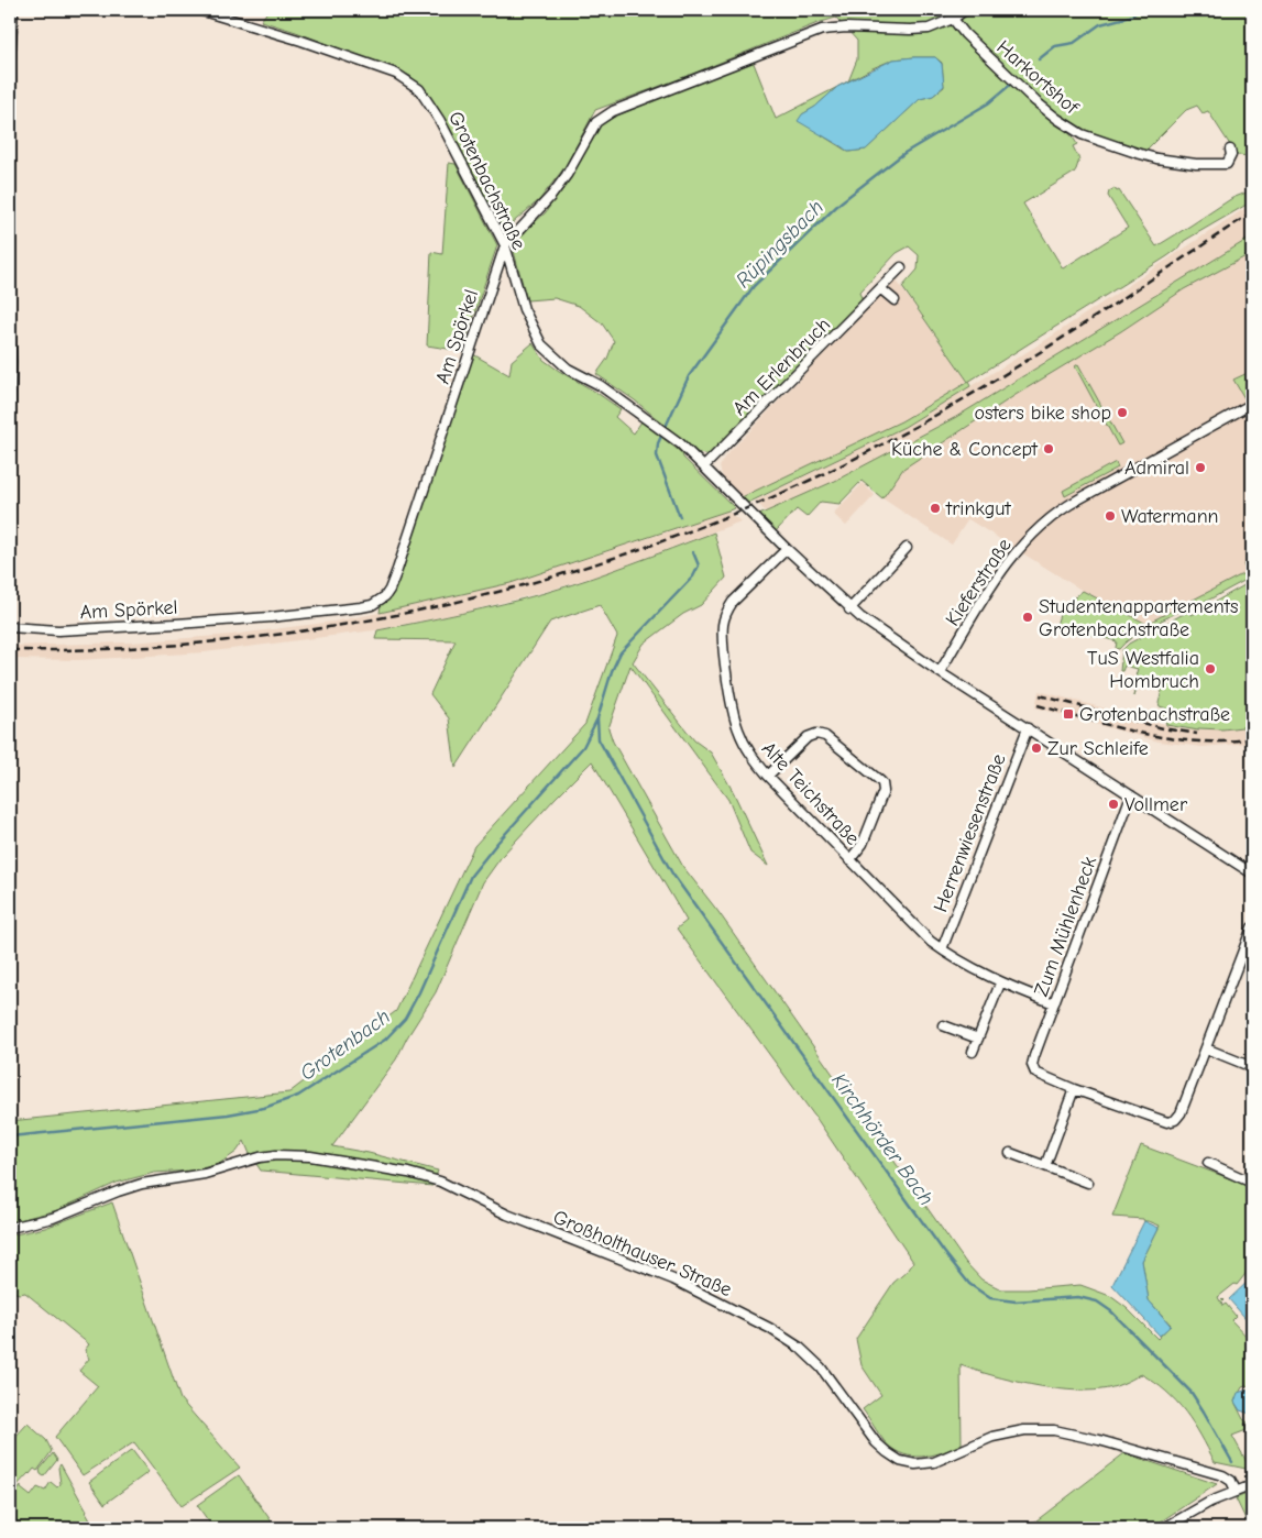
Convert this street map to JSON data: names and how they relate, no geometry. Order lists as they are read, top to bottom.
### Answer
{
  "streets": {
    "street": [
      "Harkortshof",
      "Grotenbachstraße",
      "Am Spörkel",
      "Am Erlenbruch",
      "Kieferstraße",
      "Alte Teichstraße",
      "Herrenwiesenstraße",
      "Zum Mühlenheck",
      "Großholthauser Straße"
    ]
  },
  "crossings": [
    ["Harkortshof", "Am Spörkel"],
    ["Grotenbachstraße", "Am Spörkel"],
    ["Grotenbachstraße", "Am Erlenbruch"],
    ["Grotenbachstraße", "Kieferstraße"],
    ["Grotenbachstraße", "Alte Teichstraße"],
    ["Grotenbachstraße", "Herrenwiesenstraße"],
    ["Grotenbachstraße", "Zum Mühlenheck"],
    ["Alte Teichstraße", "Herrenwiesenstraße"],
    ["Alte Teichstraße", "Zum Mühlenheck"]
  ],
  "water": ["Rüpingsbach", "Grotenbach", "Kirchhörder Bach"],
  "places": {
    "other": [
      "osters bike shop",
      "Küche & Concept",
      "Admiral",
      "trinkgut",
      "Watermann",
      "Studentenappartements Grotenbachstraße",
      "TuS Westfalia Hombruch",
      "Zur Schleife",
      "Vollmer"
    ],
    "transit": ["Grotenbachstraße"]
  }
}
